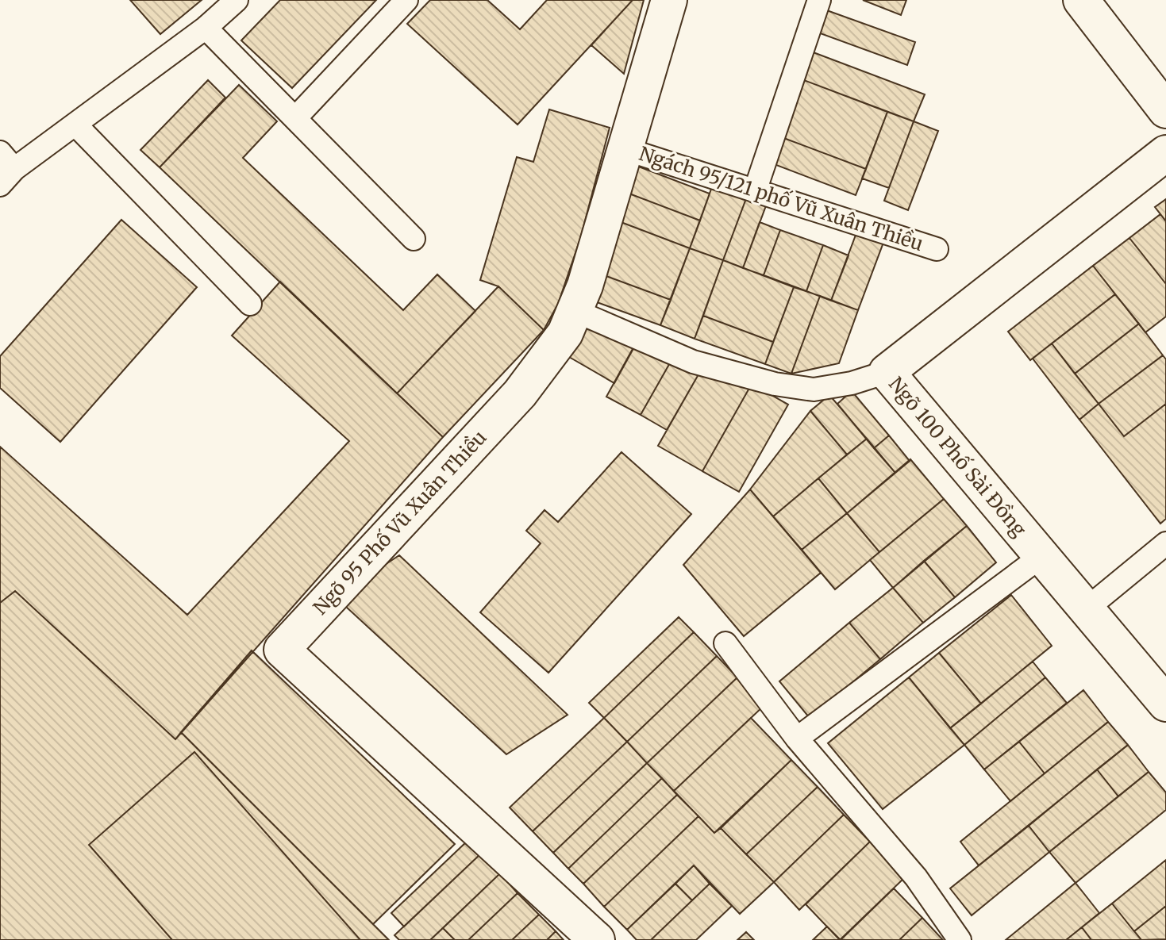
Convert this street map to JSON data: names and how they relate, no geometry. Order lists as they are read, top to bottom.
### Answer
{
  "streets": {
    "street": ["Ngõ 100 Phố Sài Đồng", "Ngõ 95 Phố Vũ Xuân Thiều"],
    "lane": ["Ngách 95/121 phố Vũ Xuân Thiều"]
  },
  "crossings": [
    ["Ngách 95/121 phố Vũ Xuân Thiều", "Ngõ 95 Phố Vũ Xuân Thiều"],
    ["Ngõ 100 Phố Sài Đồng", "Ngõ 95 Phố Vũ Xuân Thiều"]
  ]
}
